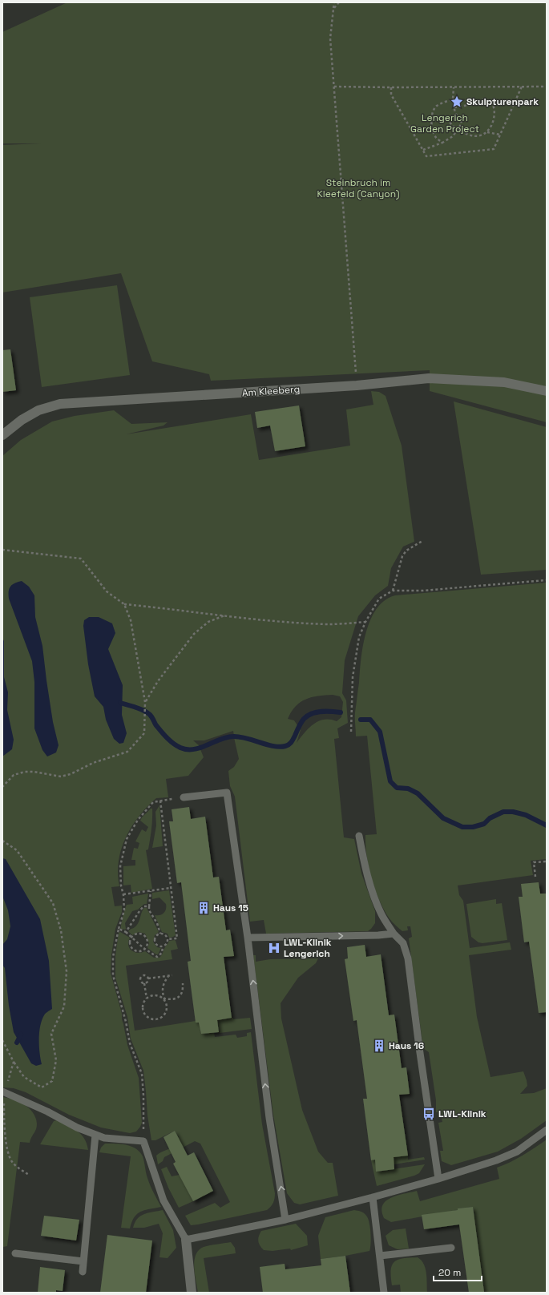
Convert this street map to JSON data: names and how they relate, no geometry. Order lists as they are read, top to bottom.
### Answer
{
  "streets": {
    "street": ["Am Kleeberg"]
  },
  "parks": ["Lengerich Garden Project", "Steinbruch im Kleefeld (Canyon)"],
  "places": {
    "place": ["Skulpturenpark"],
    "building": ["Haus 15", "Haus 16"],
    "hospital": ["LWL-Klinik Lengerich"],
    "bus stop": ["LWL-Klinik"]
  },
  "scale_bar": "20 m"
}
